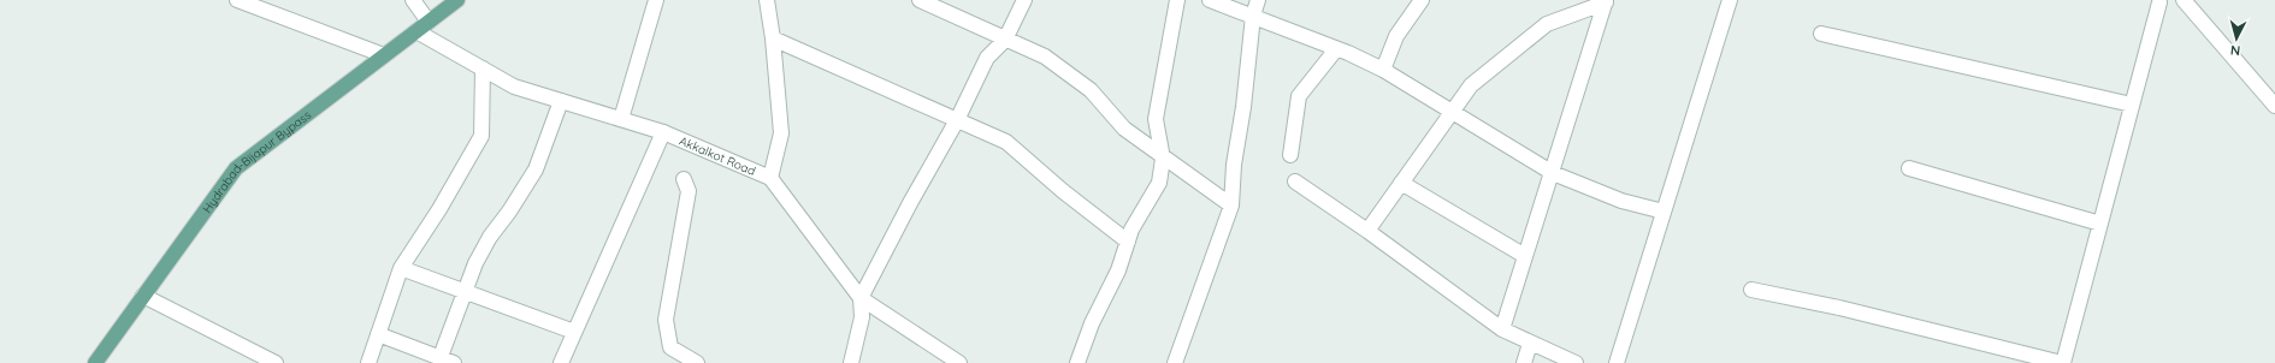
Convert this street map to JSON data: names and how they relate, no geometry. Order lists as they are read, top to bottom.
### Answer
{
  "streets": {
    "main road": ["Hydrabad-Bijapur Bypass"],
    "street": ["Akkalkot Road"]
  },
  "crossings": [
    ["Akkalkot Road", "Hydrabad-Bijapur Bypass"]
  ],
  "north": "bottom"
}
